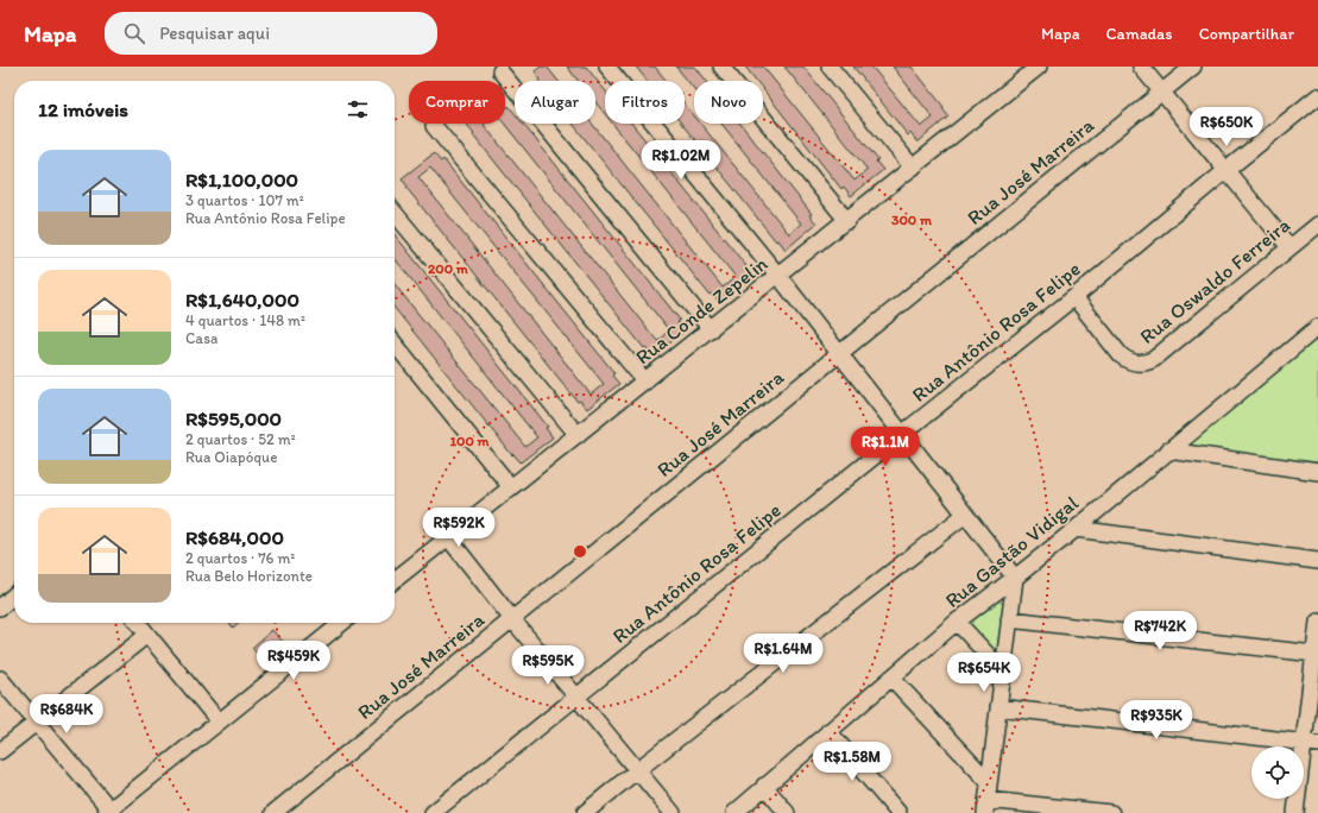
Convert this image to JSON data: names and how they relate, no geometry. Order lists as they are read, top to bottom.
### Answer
{
  "streets": {
    "street": [
      "Rua José Marreira",
      "Rua Oswaldo Ferreira",
      "Rua Conde Zepelin",
      "Rua Antônio Rosa Felipe",
      "Rua Gastão Vidigal"
    ]
  },
  "crossings": [
    ["Rua Oswaldo Ferreira", "Rua Antônio Rosa Felipe"]
  ],
  "page": {
    "header": "Mapa",
    "search": "Pesquisar aqui",
    "nav": ["Mapa", "Camadas", "Compartilhar"],
    "chip": [
      "Comprar",
      "Alugar",
      "Filtros",
      "Novo"
    ],
    "heading": "12 imóveis",
    "price": [
      "R$650K",
      "R$1.02M",
      "R$1.1M",
      "R$592K",
      "R$742K",
      "R$1.64M",
      "R$459K",
      "R$595K",
      "R$654K",
      "R$684K",
      "R$935K",
      "R$1.58M"
    ],
    "list": [
      {
        "name": "R$1,100,000",
        "note": "3 quartos · 107 m² · Rua Antônio Rosa Felipe"
      },
      {
        "name": "R$1,640,000",
        "note": "4 quartos · 148 m² · Casa"
      },
      {
        "name": "R$595,000",
        "note": "2 quartos · 52 m² · Rua Oiapóque"
      },
      {
        "name": "R$684,000",
        "note": "2 quartos · 76 m² · Rua Belo Horizonte"
      }
    ]
  },
  "rings": ["300 m", "200 m", "100 m"]
}
